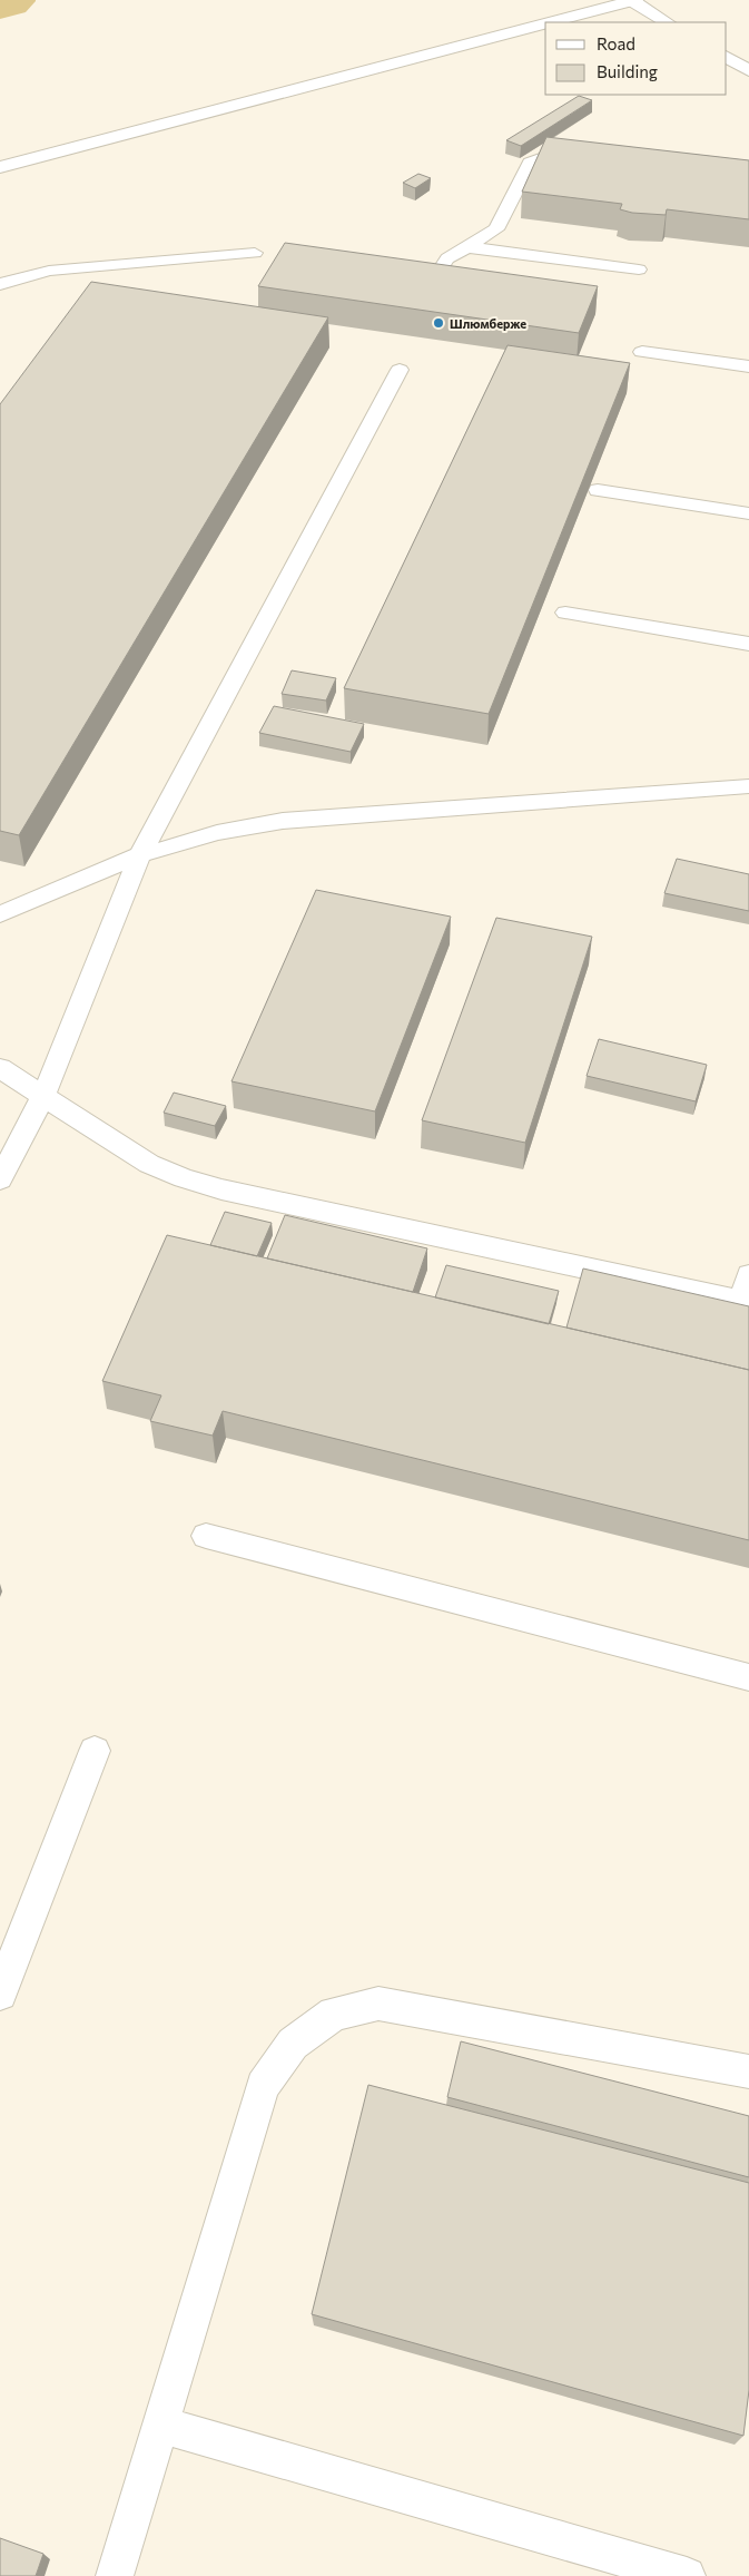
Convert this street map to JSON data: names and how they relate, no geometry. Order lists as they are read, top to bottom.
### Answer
{
  "places": ["Шлюмберже"],
  "legend": ["Road", "Building"]
}
